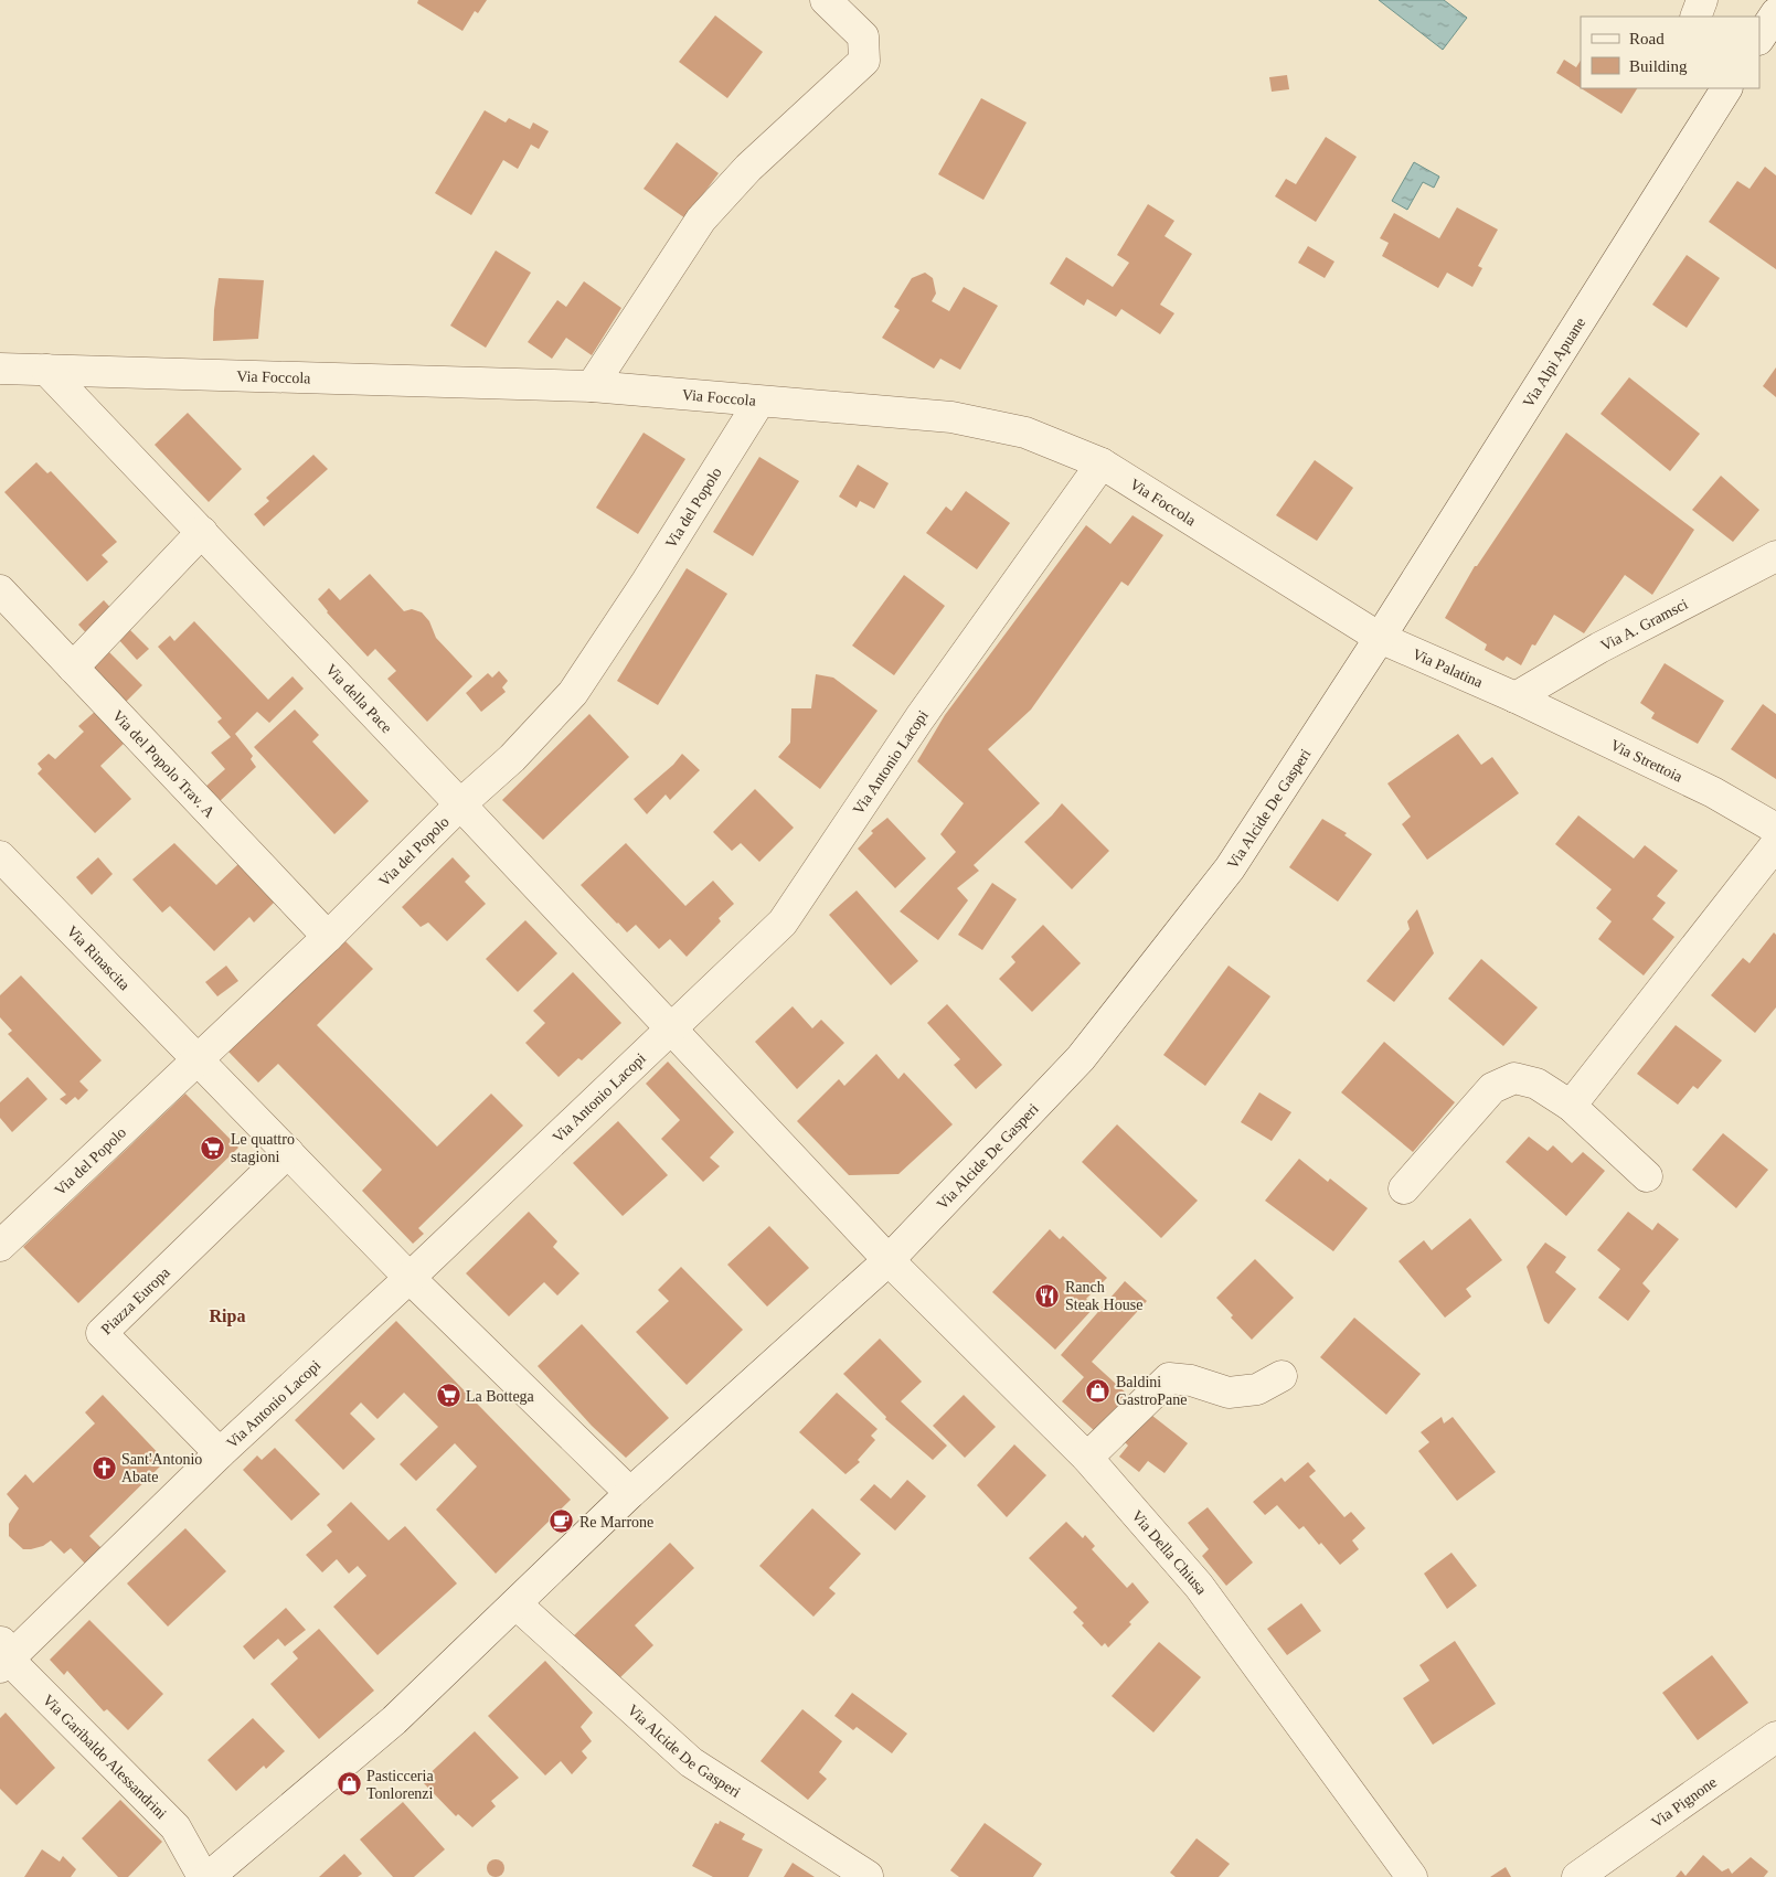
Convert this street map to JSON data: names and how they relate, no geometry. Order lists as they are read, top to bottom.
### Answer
{
  "streets": {
    "street": [
      "Via Alpi Apuane",
      "Via Foccola",
      "Via del Popolo",
      "Via A. Gramsci",
      "Via Palatina",
      "Via della Pace",
      "Via Strettoia",
      "Via del Popolo Trav. A",
      "Via Antonio Lacopi",
      "Via Alcide De Gasperi",
      "Via Rinascita",
      "Piazza Europa",
      "Via Della Chiusa",
      "Via Garibaldo Alessandrini",
      "Via Pignone"
    ]
  },
  "crossings": [
    ["Via Alpi Apuane", "Via Foccola"],
    ["Via Alpi Apuane", "Via Palatina"],
    ["Via Alpi Apuane", "Via Alcide De Gasperi"],
    ["Via Foccola", "Via del Popolo"],
    ["Via Foccola", "Via Palatina"],
    ["Via Foccola", "Via della Pace"],
    ["Via Foccola", "Via Antonio Lacopi"],
    ["Via Foccola", "Via Alcide De Gasperi"],
    ["Via del Popolo", "Via della Pace"],
    ["Via del Popolo", "Via del Popolo Trav. A"],
    ["Via del Popolo", "Via Rinascita"],
    ["Via A. Gramsci", "Via Palatina"],
    ["Via A. Gramsci", "Via Strettoia"],
    ["Via Palatina", "Via Strettoia"],
    ["Via Palatina", "Via Alcide De Gasperi"],
    ["Via della Pace", "Via Antonio Lacopi"],
    ["Via della Pace", "Via Alcide De Gasperi"],
    ["Via della Pace", "Via Della Chiusa"],
    ["Via Antonio Lacopi", "Via Rinascita"],
    ["Via Antonio Lacopi", "Piazza Europa"],
    ["Via Antonio Lacopi", "Via Garibaldo Alessandrini"],
    ["Via Alcide De Gasperi", "Via Rinascita"],
    ["Via Alcide De Gasperi", "Via Della Chiusa"],
    ["Via Rinascita", "Piazza Europa"]
  ],
  "districts": ["Ripa"],
  "places": {
    "supermarket": ["Le quattro stagioni", "La Bottega"],
    "restaurant": ["Ranch Steak House"],
    "shop": ["Baldini GastroPane", "Pasticceria Tonlorenzi"],
    "church": ["Sant'Antonio Abate"],
    "cafe": ["Re Marrone"]
  },
  "legend": ["Road", "Building"]
}
